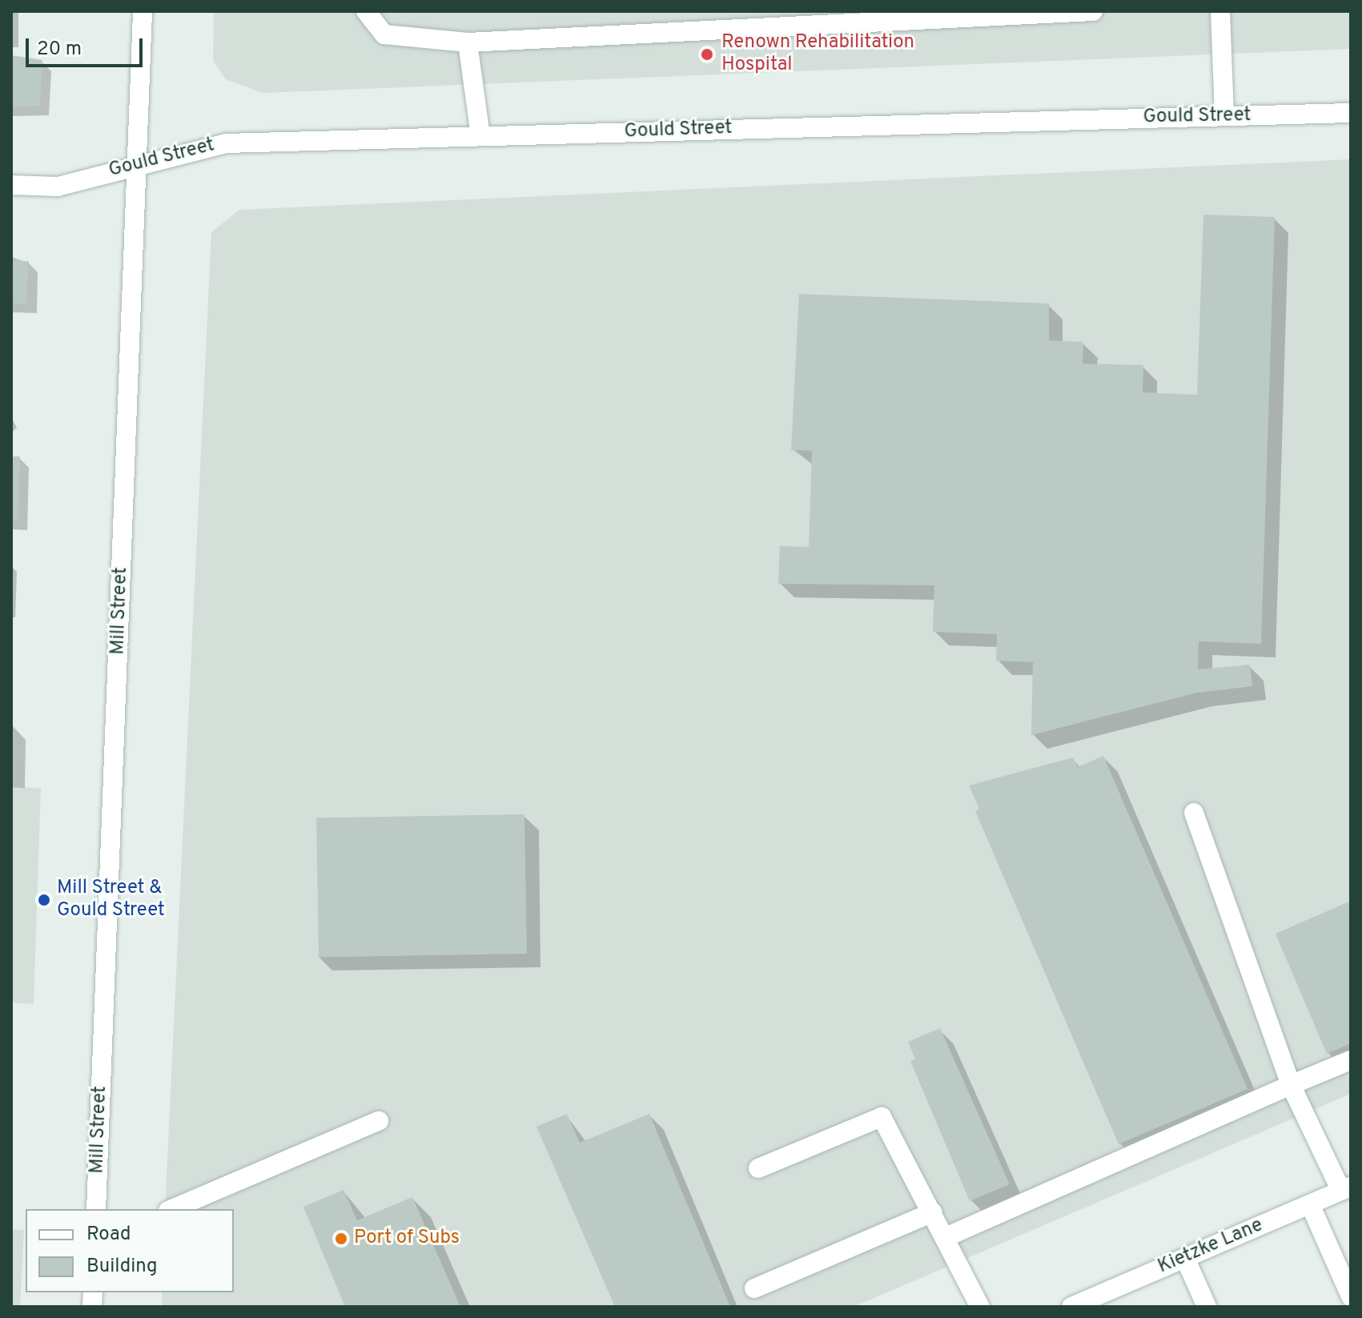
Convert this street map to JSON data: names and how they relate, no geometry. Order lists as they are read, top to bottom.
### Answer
{
  "streets": {
    "main road": ["Gould Street", "Mill Street", "Kietzke Lane"]
  },
  "crossings": [
    ["Gould Street", "Mill Street"]
  ],
  "places": ["Renown Rehabilitation Hospital", "Mill Street & Gould Street", "Port of Subs"],
  "legend": ["Road", "Building"],
  "scale_bar": "20 m"
}
